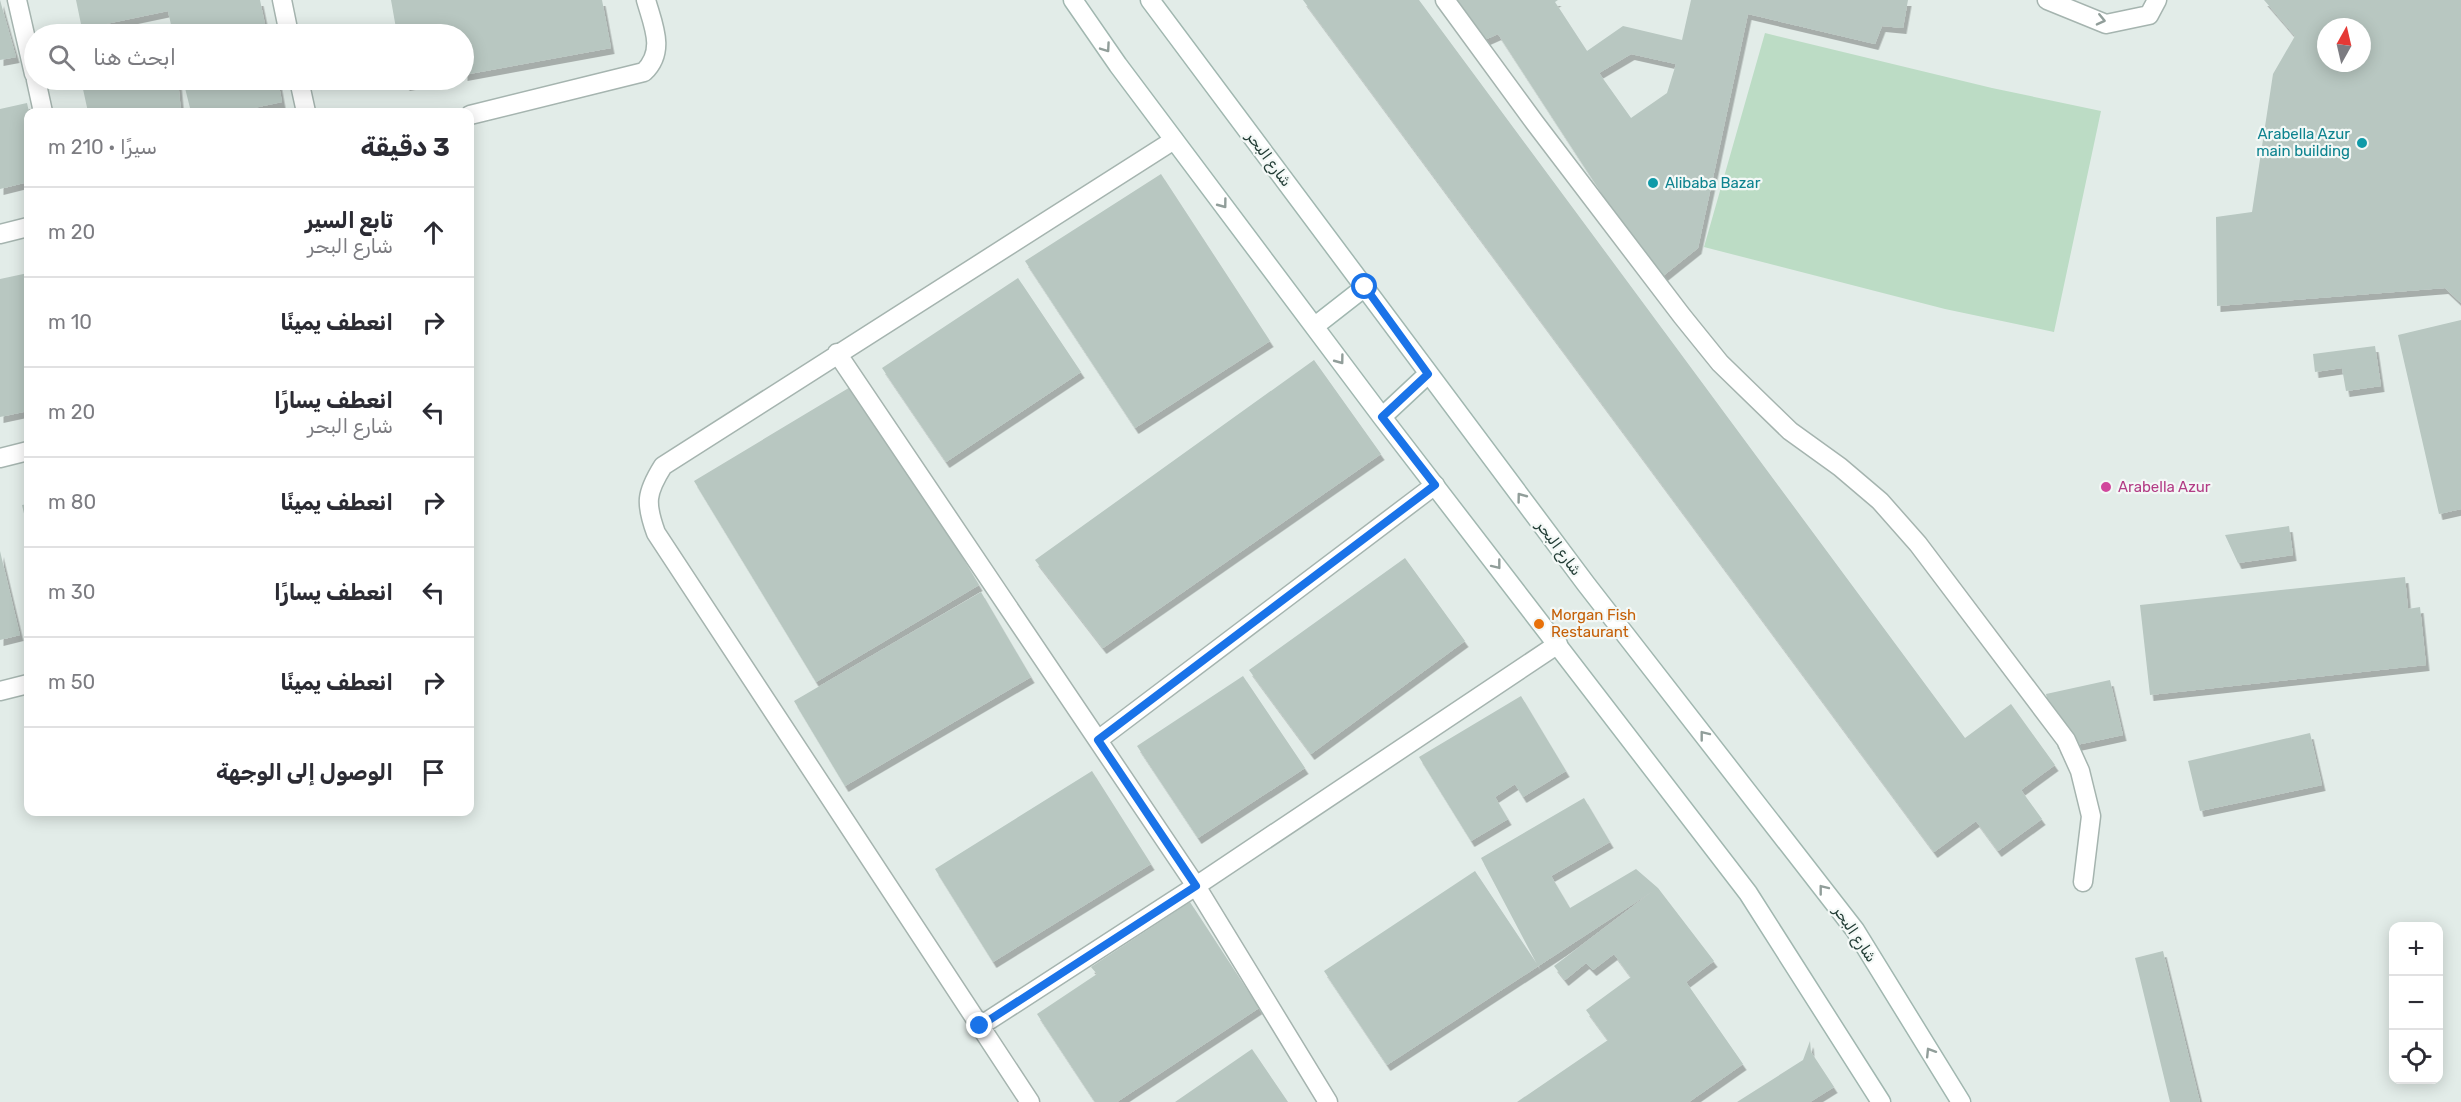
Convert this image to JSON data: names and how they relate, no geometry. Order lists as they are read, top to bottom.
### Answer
{
  "streets": {
    "street": ["شارع البحر"]
  },
  "places": [
    "Arabella Azur main building",
    "Alibaba Bazar",
    "Arabella Azur",
    "Morgan Fish Restaurant"
  ],
  "north": "top",
  "page": {
    "search": "ابحث هنا",
    "heading": ["3 دقيقة", "سيرًا · 210 m"],
    "list": [
      ["تابع السير", "شارع البحر", "20 m"],
      ["انعطف يمينًا", "10 m"],
      ["انعطف يسارًا", "شارع البحر", "20 m"],
      ["انعطف يمينًا", "80 m"],
      ["انعطف يسارًا", "30 m"],
      ["انعطف يمينًا", "50 m"],
      "الوصول إلى الوجهة"
    ],
    "map_buttons": ["+", "−"]
  }
}
